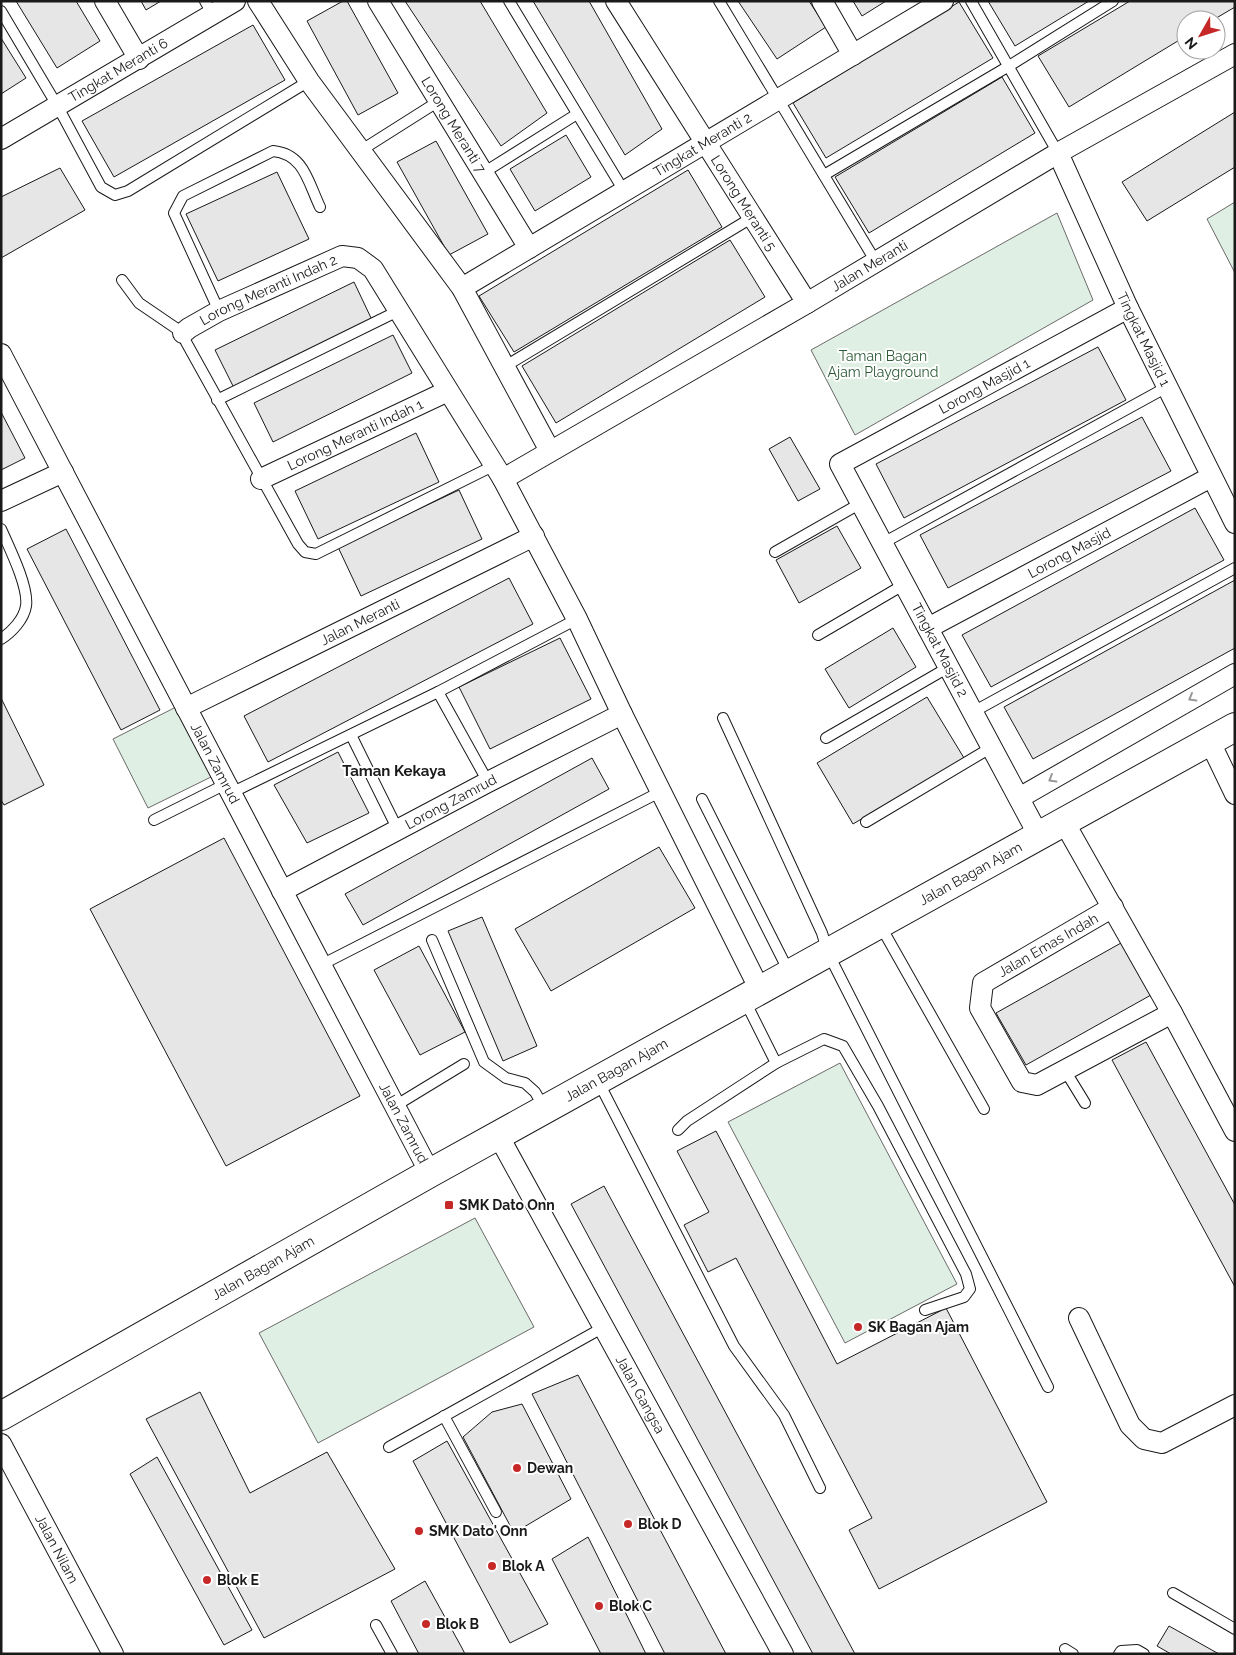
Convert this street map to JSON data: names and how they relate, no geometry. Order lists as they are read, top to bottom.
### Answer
{
  "streets": {
    "main road": ["Jalan Bagan Ajam"],
    "street": [
      "Tingkat Meranti 6",
      "Lorong Meranti 7",
      "Tingkat Meranti 2",
      "Lorong Meranti 5",
      "Jalan Meranti",
      "Lorong Meranti Indah 2",
      "Tingkat Masjid 1",
      "Lorong Masjid 1",
      "Lorong Meranti Indah 1",
      "Lorong Masjid",
      "Tingkat Masjid 2",
      "Jalan Zamrud",
      "Lorong Zamrud",
      "Jalan Emas Indah",
      "Jalan Gangsa",
      "Jalan Nilam"
    ]
  },
  "crossings": [
    ["Lorong Meranti 7", "Tingkat Meranti 2"],
    ["Tingkat Meranti 2", "Lorong Meranti 5"],
    ["Lorong Meranti 5", "Jalan Meranti"],
    ["Jalan Meranti", "Tingkat Masjid 1"],
    ["Jalan Meranti", "Jalan Zamrud"],
    ["Tingkat Masjid 1", "Lorong Masjid 1"],
    ["Tingkat Masjid 1", "Lorong Masjid"],
    ["Lorong Masjid 1", "Tingkat Masjid 2"],
    ["Lorong Masjid", "Tingkat Masjid 2"],
    ["Tingkat Masjid 2", "Jalan Bagan Ajam"],
    ["Jalan Zamrud", "Lorong Zamrud"],
    ["Jalan Zamrud", "Jalan Bagan Ajam"],
    ["Jalan Bagan Ajam", "Jalan Gangsa"]
  ],
  "districts": ["Taman Kekaya"],
  "parks": ["Taman Bagan Ajam Playground"],
  "places": {
    "transit": ["SMK Dato Onn"],
    "other": [
      "SK Bagan Ajam",
      "Dewan",
      "Blok D",
      "SMK Dato' Onn",
      "Blok A",
      "Blok E",
      "Blok C",
      "Blok B"
    ]
  },
  "north": "bottom left"
}
